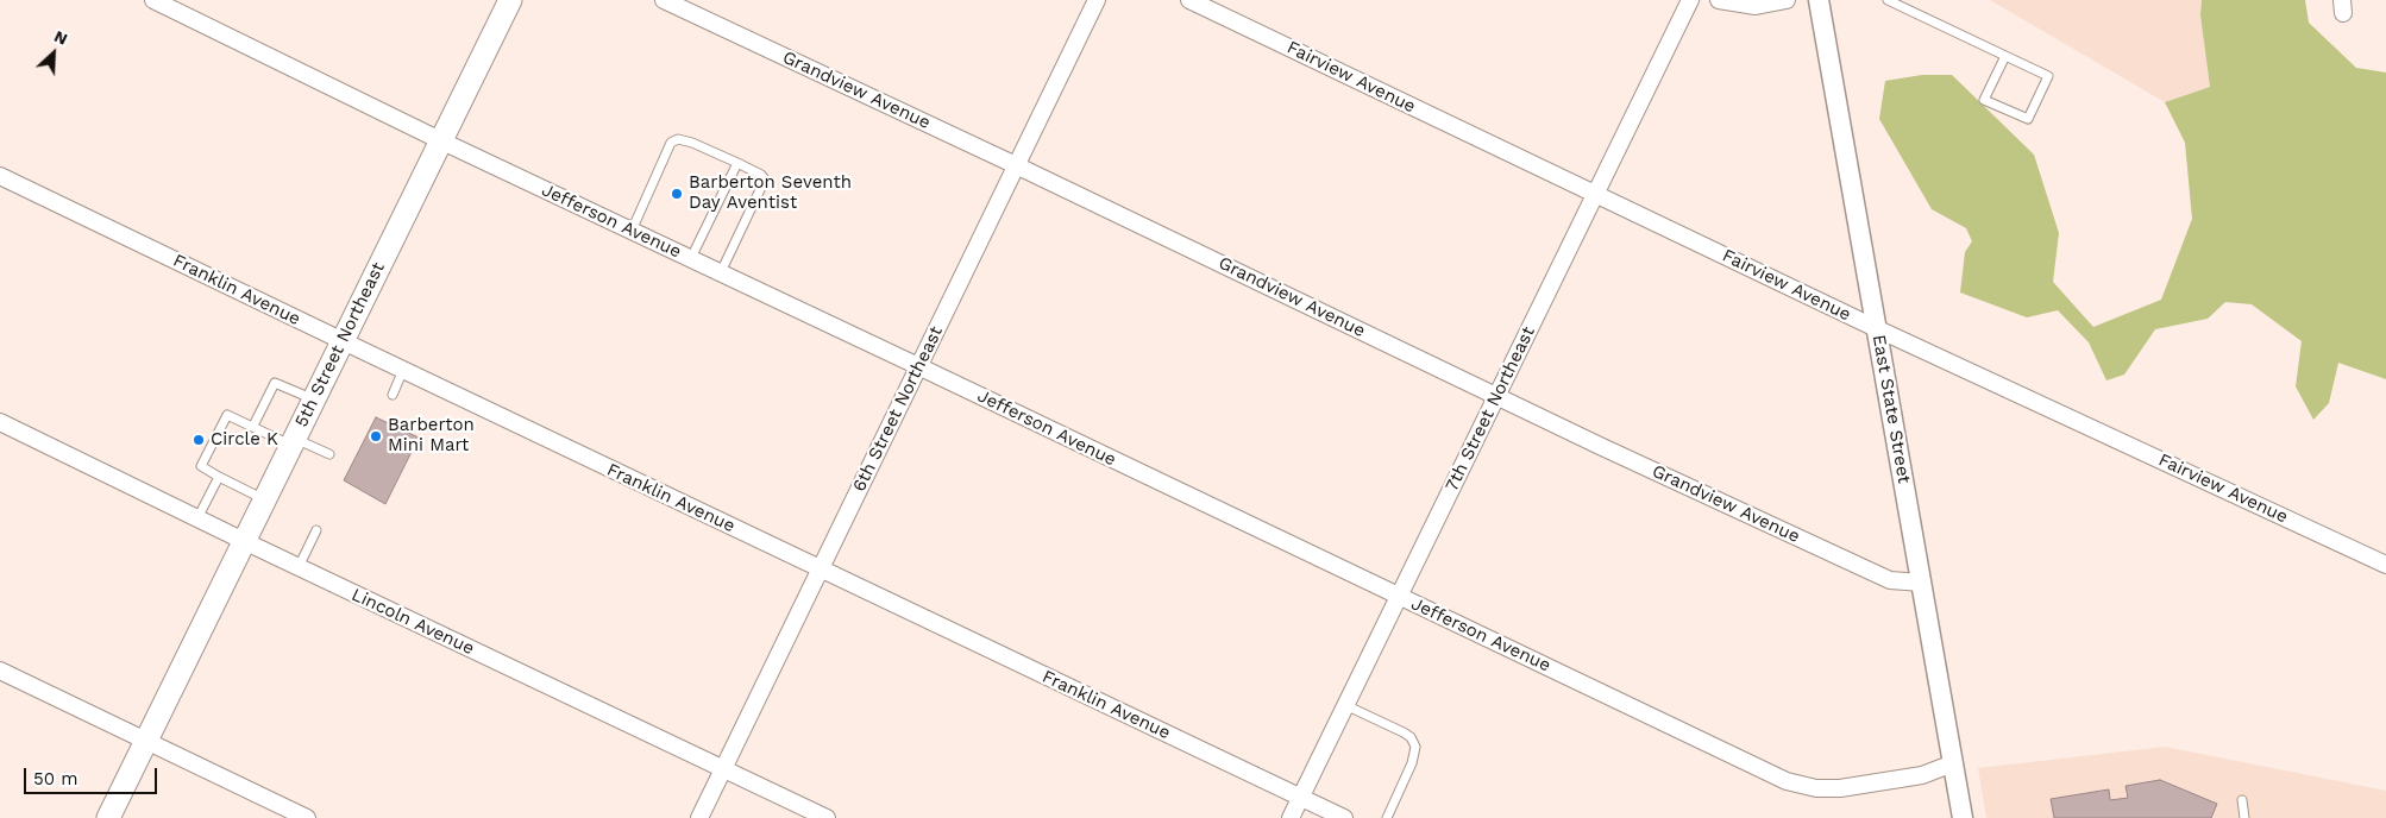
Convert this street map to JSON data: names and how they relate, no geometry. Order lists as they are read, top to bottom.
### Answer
{
  "streets": {
    "main road": ["5th Street Northeast"],
    "street": [
      "Fairview Avenue",
      "Grandview Avenue",
      "Jefferson Avenue",
      "Franklin Avenue",
      "6th Street Northeast",
      "7th Street Northeast",
      "East State Street",
      "Lincoln Avenue"
    ]
  },
  "crossings": [
    ["Fairview Avenue", "7th Street Northeast"],
    ["Fairview Avenue", "East State Street"],
    ["Grandview Avenue", "6th Street Northeast"],
    ["Grandview Avenue", "7th Street Northeast"],
    ["Grandview Avenue", "East State Street"],
    ["Jefferson Avenue", "5th Street Northeast"],
    ["Jefferson Avenue", "6th Street Northeast"],
    ["Jefferson Avenue", "7th Street Northeast"],
    ["Jefferson Avenue", "East State Street"],
    ["Franklin Avenue", "5th Street Northeast"],
    ["Franklin Avenue", "6th Street Northeast"],
    ["Franklin Avenue", "7th Street Northeast"],
    ["5th Street Northeast", "Lincoln Avenue"],
    ["6th Street Northeast", "Lincoln Avenue"]
  ],
  "places": ["Barberton Seventh Day Aventist", "Barberton Mini Mart", "Circle K"],
  "scale_bar": "50 m",
  "north": "top right"
}
